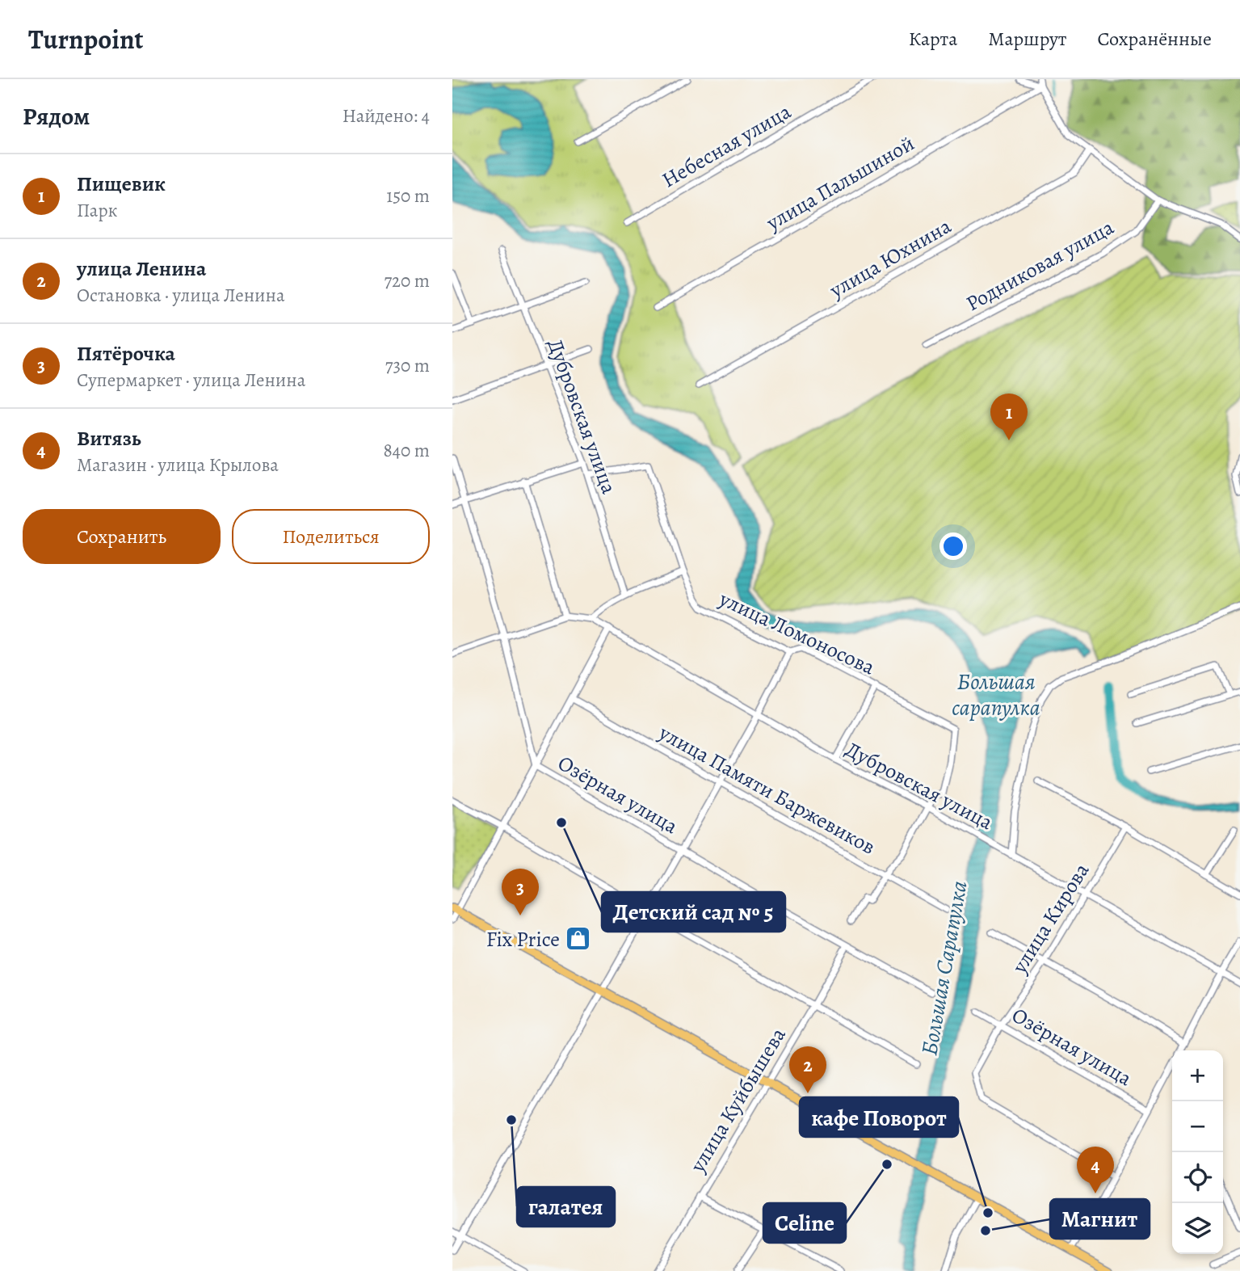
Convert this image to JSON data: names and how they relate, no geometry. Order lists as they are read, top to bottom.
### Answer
{
  "streets": {
    "street": [
      "Небесная улица",
      "улица Пальшиной",
      "улица Юхнина",
      "Родниковая улица",
      "Дубровская улица",
      "улица Ломоносова",
      "улица Памяти Баржевиков",
      "Озёрная улица",
      "улица Кирова",
      "улица Куйбышева"
    ]
  },
  "crossings": [
    ["Дубровская улица", "улица Ломоносова"],
    ["Дубровская улица", "улица Кирова"],
    ["Озёрная улица", "улица Кирова"],
    ["Озёрная улица", "улица Куйбышева"]
  ],
  "water": ["Большая сарапулка", "Большая Сарапулка"],
  "places": {
    "other": [
      "Детский сад № 5",
      "галатея",
      "Celine",
      "кафе Поворот",
      "Магнит"
    ],
    "shop": ["Fix Price"]
  },
  "page": {
    "header": "Turnpoint",
    "nav": ["Карта", "Маршрут", "Сохранённые"],
    "heading": ["Рядом", "Найдено: 4"],
    "list": [
      {
        "mark": "1",
        "name": "Пищевик",
        "note": "Парк",
        "value": "150 m"
      },
      {
        "mark": "2",
        "name": "улица Ленина",
        "note": "Остановка · улица Ленина",
        "value": "720 m"
      },
      {
        "mark": "3",
        "name": "Пятёрочка",
        "note": "Супермаркет · улица Ленина",
        "value": "730 m"
      },
      {
        "mark": "4",
        "name": "Витязь",
        "note": "Магазин · улица Крылова",
        "value": "840 m"
      }
    ],
    "pins": [
      "1",
      "3",
      "2",
      "4"
    ],
    "buttons": ["Сохранить", "Поделиться"],
    "map_buttons": ["+", "−"]
  }
}
